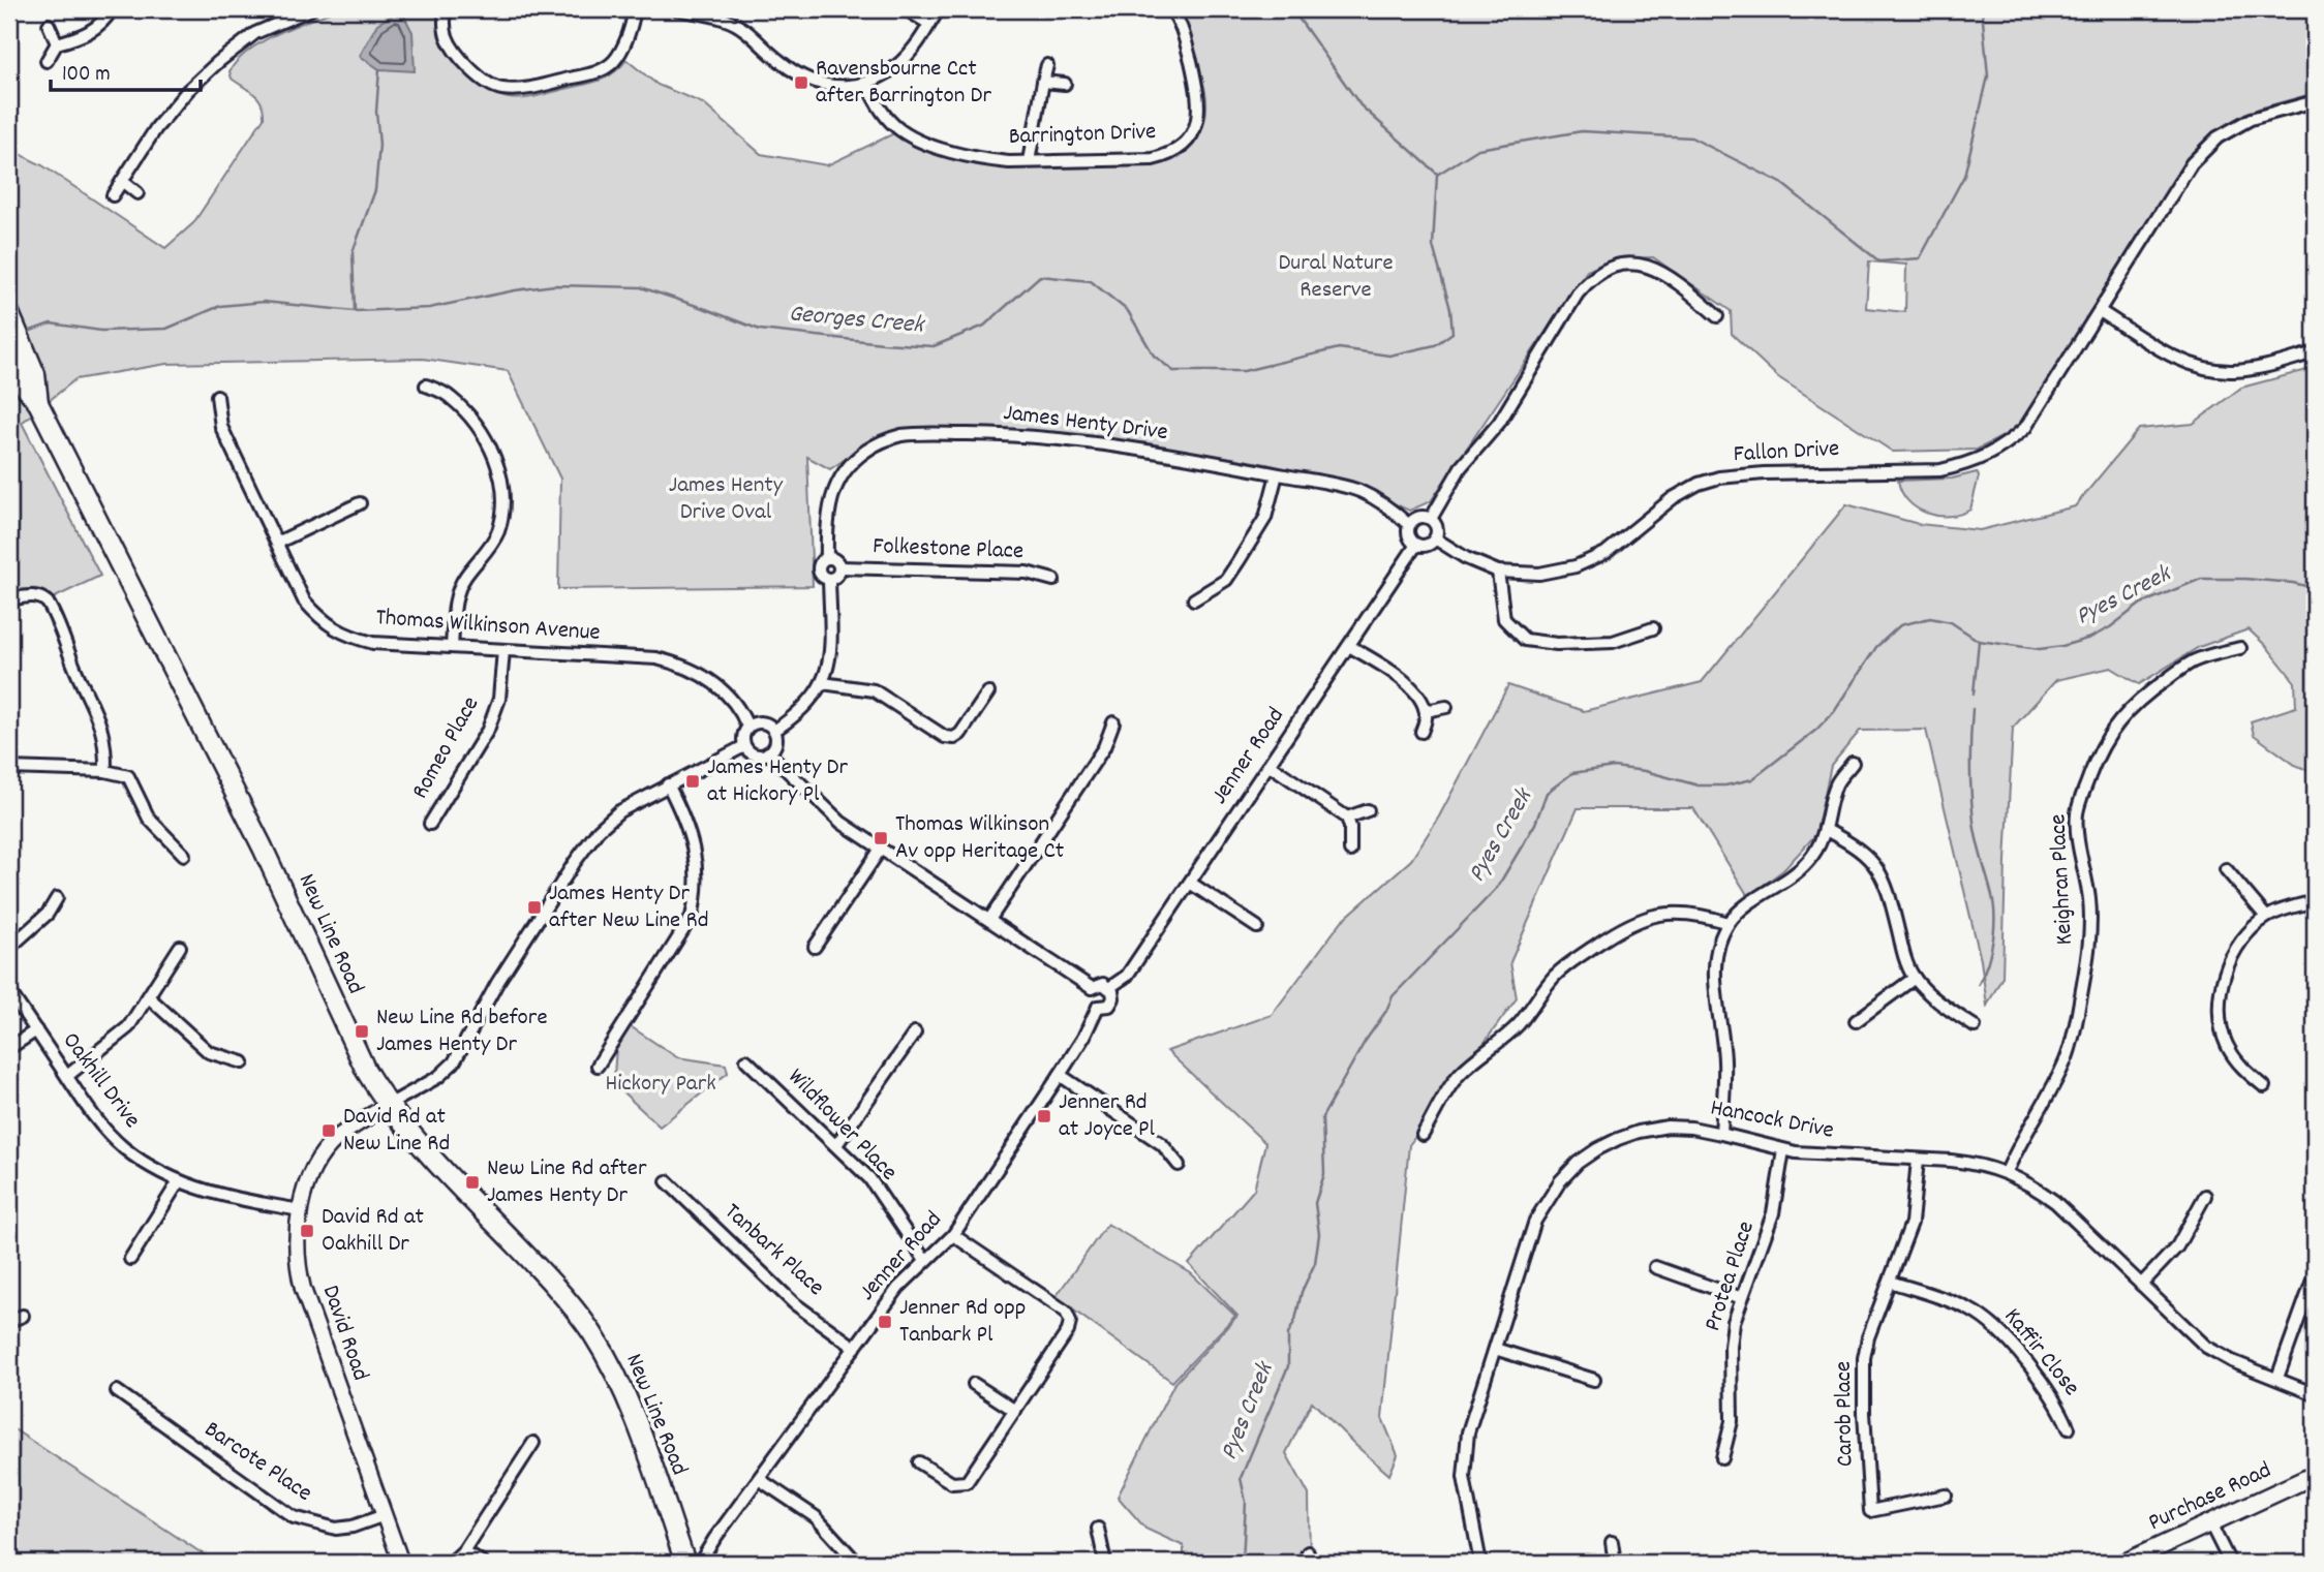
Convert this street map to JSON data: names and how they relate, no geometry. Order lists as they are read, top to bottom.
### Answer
{
  "streets": {
    "main road": ["New Line Road", "Purchase Road"],
    "street": [
      "Barrington Drive",
      "James Henty Drive",
      "Fallon Drive",
      "Folkestone Place",
      "Thomas Wilkinson Avenue",
      "Romeo Place",
      "Jenner Road",
      "Keighran Place",
      "Oakhill Drive",
      "Hancock Drive",
      "Wildflower Place",
      "Tanbark Place",
      "Protea Place",
      "David Road",
      "Kaffir Close",
      "Carob Place",
      "Barcote Place"
    ]
  },
  "crossings": [
    ["James Henty Drive", "Fallon Drive"],
    ["James Henty Drive", "Folkestone Place"],
    ["James Henty Drive", "Jenner Road"],
    ["Fallon Drive", "Jenner Road"],
    ["Thomas Wilkinson Avenue", "Romeo Place"],
    ["Jenner Road", "Wildflower Place"],
    ["Jenner Road", "Tanbark Place"],
    ["Keighran Place", "Hancock Drive"],
    ["New Line Road", "David Road"],
    ["Oakhill Drive", "David Road"],
    ["Hancock Drive", "Protea Place"],
    ["Hancock Drive", "Carob Place"],
    ["David Road", "Barcote Place"],
    ["Kaffir Close", "Carob Place"]
  ],
  "water": ["Georges Creek", "Pyes Creek"],
  "parks": ["Dural Nature Reserve", "James Henty Drive Oval", "Hickory Park"],
  "places": {
    "transit": [
      "Ravensbourne Cct after Barrington Dr",
      "James Henty Dr at Hickory Pl",
      "Thomas Wilkinson Av opp Heritage Ct",
      "James Henty Dr after New Line Rd",
      "New Line Rd before James Henty Dr",
      "Jenner Rd at Joyce Pl",
      "David Rd at New Line Rd",
      "New Line Rd after James Henty Dr",
      "David Rd at Oakhill Dr",
      "Jenner Rd opp Tanbark Pl"
    ]
  },
  "scale_bar": "100 m"
}
